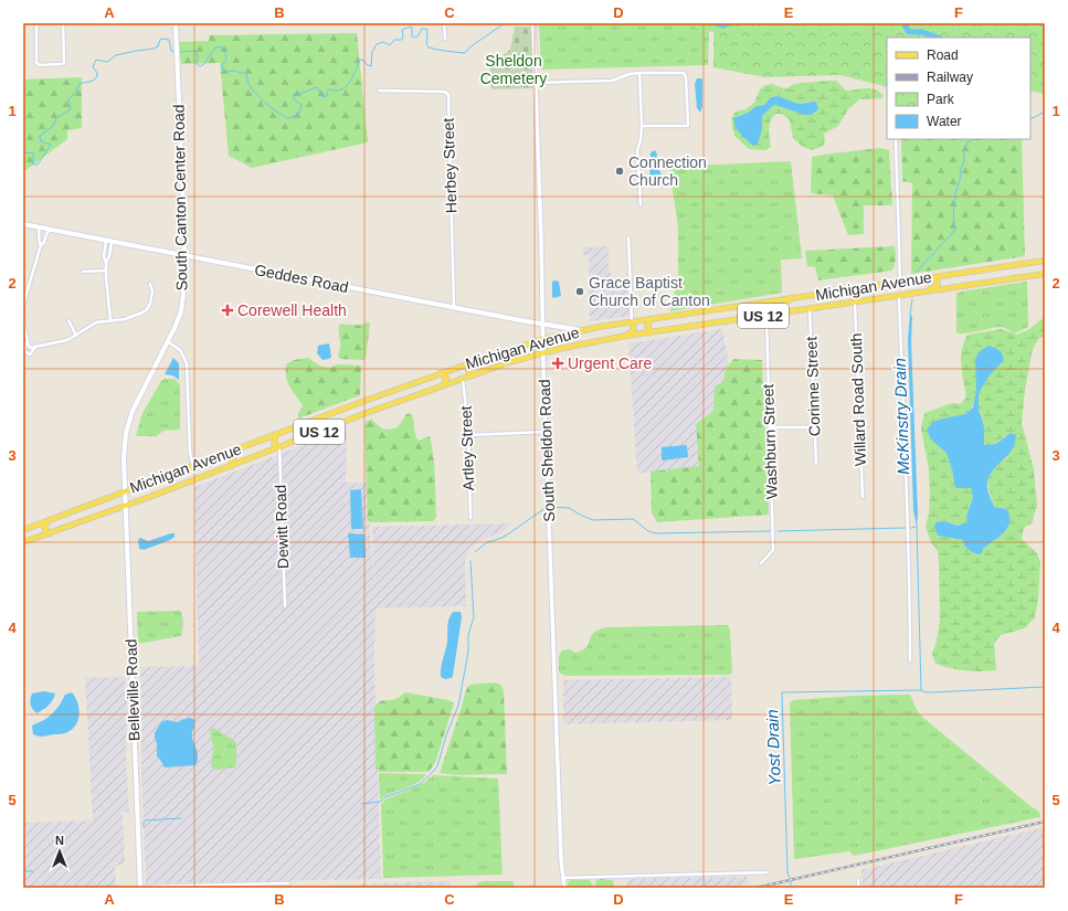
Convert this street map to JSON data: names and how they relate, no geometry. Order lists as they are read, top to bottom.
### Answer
{
  "streets": {
    "main road": [
      "South Canton Center Road",
      "Geddes Road",
      "Michigan Avenue",
      "US 12",
      "Belleville Road"
    ],
    "street": [
      "Herbey Street",
      "Corinne Street",
      "Willard Road South",
      "Washburn Street",
      "Artley Street",
      "South Sheldon Road",
      "Dewitt Road"
    ]
  },
  "crossings": [
    ["Herbey Street", "Geddes Road"],
    ["South Canton Center Road", "Geddes Road"],
    ["South Canton Center Road", "Michigan Avenue"],
    ["South Canton Center Road", "Belleville Road"],
    ["Geddes Road", "Michigan Avenue"],
    ["Geddes Road", "South Sheldon Road"],
    ["Michigan Avenue", "Corinne Street"],
    ["Michigan Avenue", "Willard Road South"],
    ["Michigan Avenue", "Washburn Street"],
    ["Michigan Avenue", "Artley Street"],
    ["Michigan Avenue", "South Sheldon Road"],
    ["Michigan Avenue", "Dewitt Road"],
    ["Michigan Avenue", "Belleville Road"]
  ],
  "water": ["McKinstry Drain", "Yost Drain"],
  "parks": ["Sheldon Cemetery"],
  "places": {
    "other": ["Connection Church", "Grace Baptist Church of Canton"],
    "health": ["Corewell Health", "Urgent Care"]
  },
  "legend": [
    "Road",
    "Railway",
    "Park",
    "Water"
  ],
  "north": "top",
  "grid": {
    "columns": [
      "A",
      "B",
      "C",
      "D",
      "E",
      "F"
    ],
    "rows": [
      "1",
      "2",
      "3",
      "4",
      "5"
    ]
  }
}
